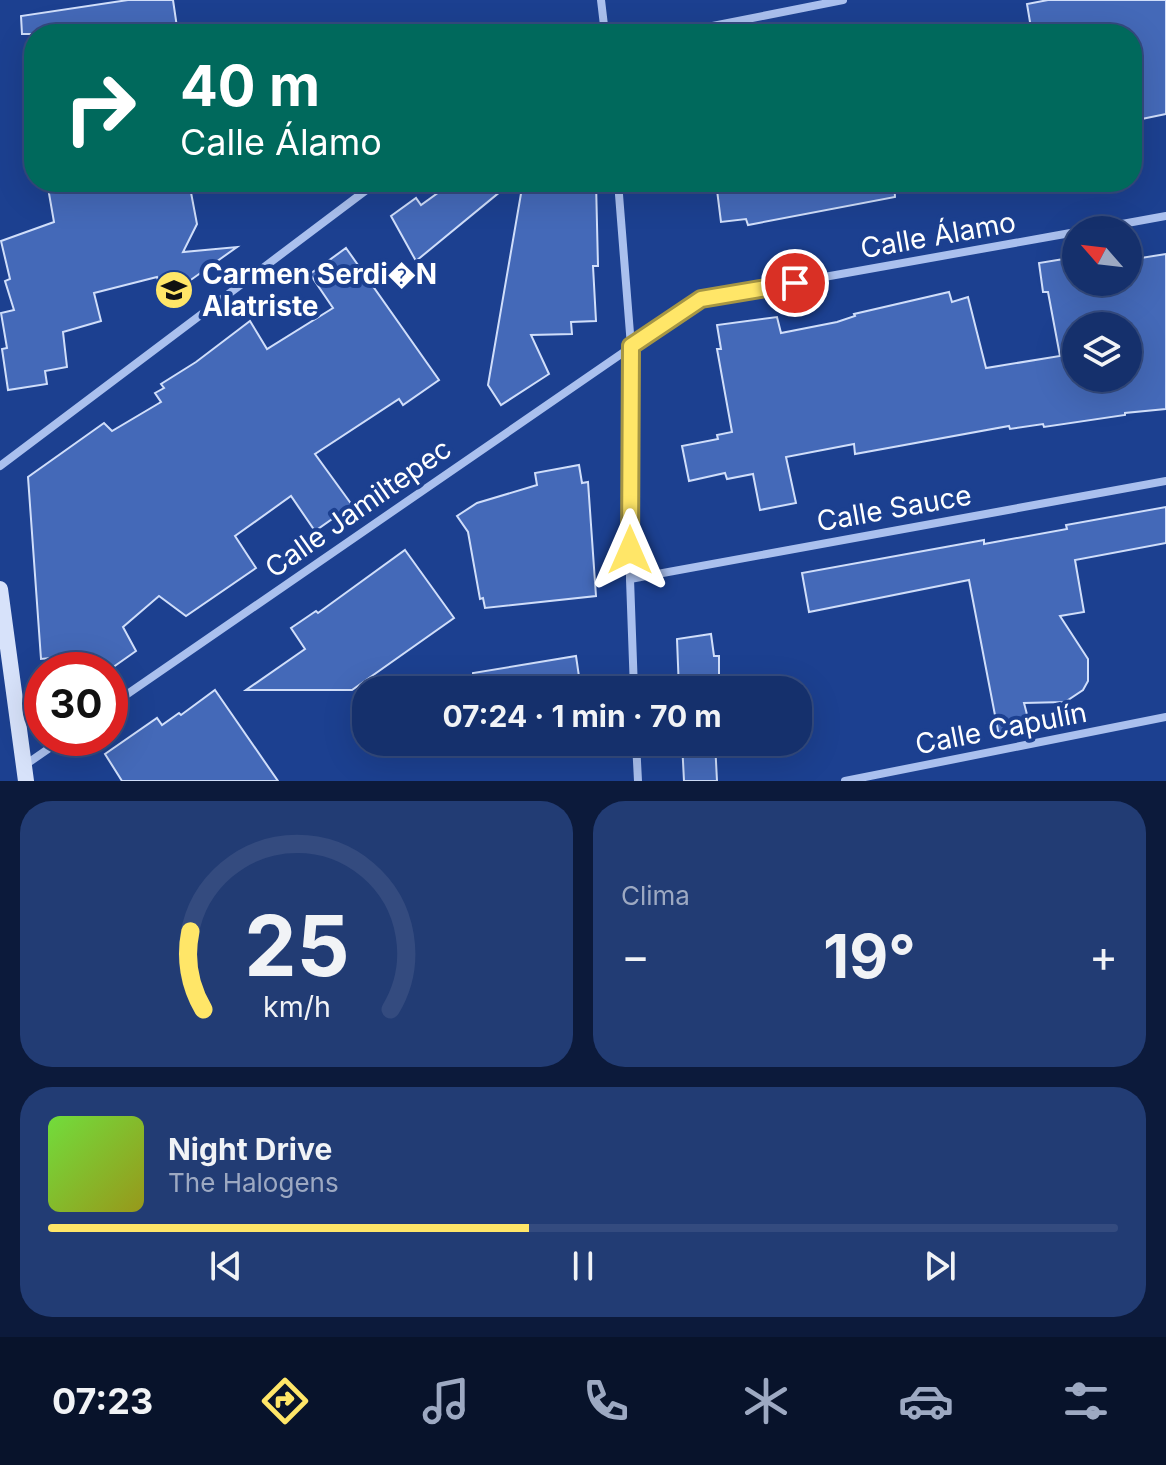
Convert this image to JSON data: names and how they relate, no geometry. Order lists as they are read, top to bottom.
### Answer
{
  "streets": {
    "street": [
      "Calle Álamo",
      "Calle Jamiltepec",
      "Calle Sauce",
      "Calle Capulín"
    ]
  },
  "crossings": [
    ["Calle Álamo", "Calle Jamiltepec"]
  ],
  "places": {
    "school or university": ["Carmen Serdi�N Alatriste"]
  },
  "north": "top left",
  "page": {
    "turn": ["40 m", "Calle Álamo"],
    "limit": "30",
    "trip": "07:24 · 1 min · 70 m",
    "tile": "Clima",
    "heat": ["−", "19°", "+"],
    "song": ["Night Drive", "The Halogens"],
    "tabs": "07:23",
    "gauge": ["25", "km/h"]
  }
}
